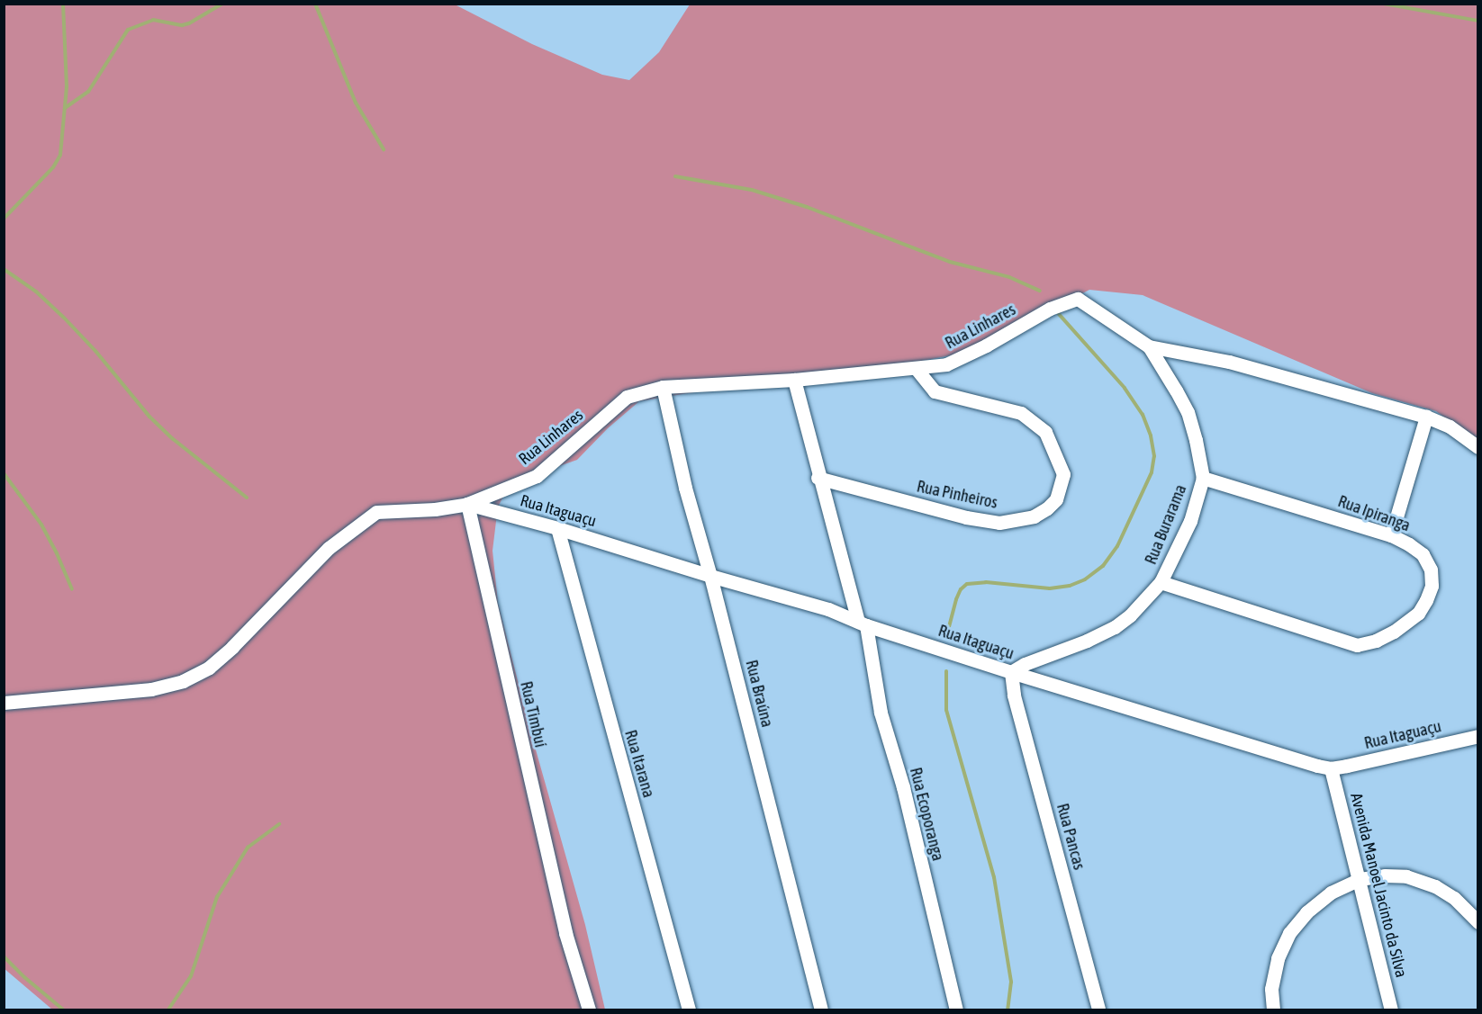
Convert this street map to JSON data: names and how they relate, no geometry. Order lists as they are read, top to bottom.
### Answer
{
  "streets": {
    "street": [
      "Rua Linhares",
      "Rua Pinheiros",
      "Rua Itaguaçu",
      "Rua Ipiranga",
      "Rua Burarama",
      "Rua Braúna",
      "Rua Timbuí",
      "Rua Itarana",
      "Rua Ecoporanga",
      "Rua Pancas",
      "Avenida Manoel Jacinto da Silva"
    ]
  },
  "crossings": [
    ["Rua Linhares", "Rua Pinheiros"],
    ["Rua Linhares", "Rua Itaguaçu"],
    ["Rua Linhares", "Rua Burarama"],
    ["Rua Linhares", "Rua Braúna"],
    ["Rua Linhares", "Rua Timbuí"],
    ["Rua Linhares", "Rua Ecoporanga"],
    ["Rua Pinheiros", "Rua Ecoporanga"],
    ["Rua Itaguaçu", "Rua Burarama"],
    ["Rua Itaguaçu", "Rua Braúna"],
    ["Rua Itaguaçu", "Rua Timbuí"],
    ["Rua Itaguaçu", "Rua Itarana"],
    ["Rua Itaguaçu", "Rua Ecoporanga"],
    ["Rua Itaguaçu", "Rua Pancas"],
    ["Rua Itaguaçu", "Avenida Manoel Jacinto da Silva"],
    ["Rua Ipiranga", "Rua Burarama"],
    ["Rua Burarama", "Rua Pancas"]
  ]
}
